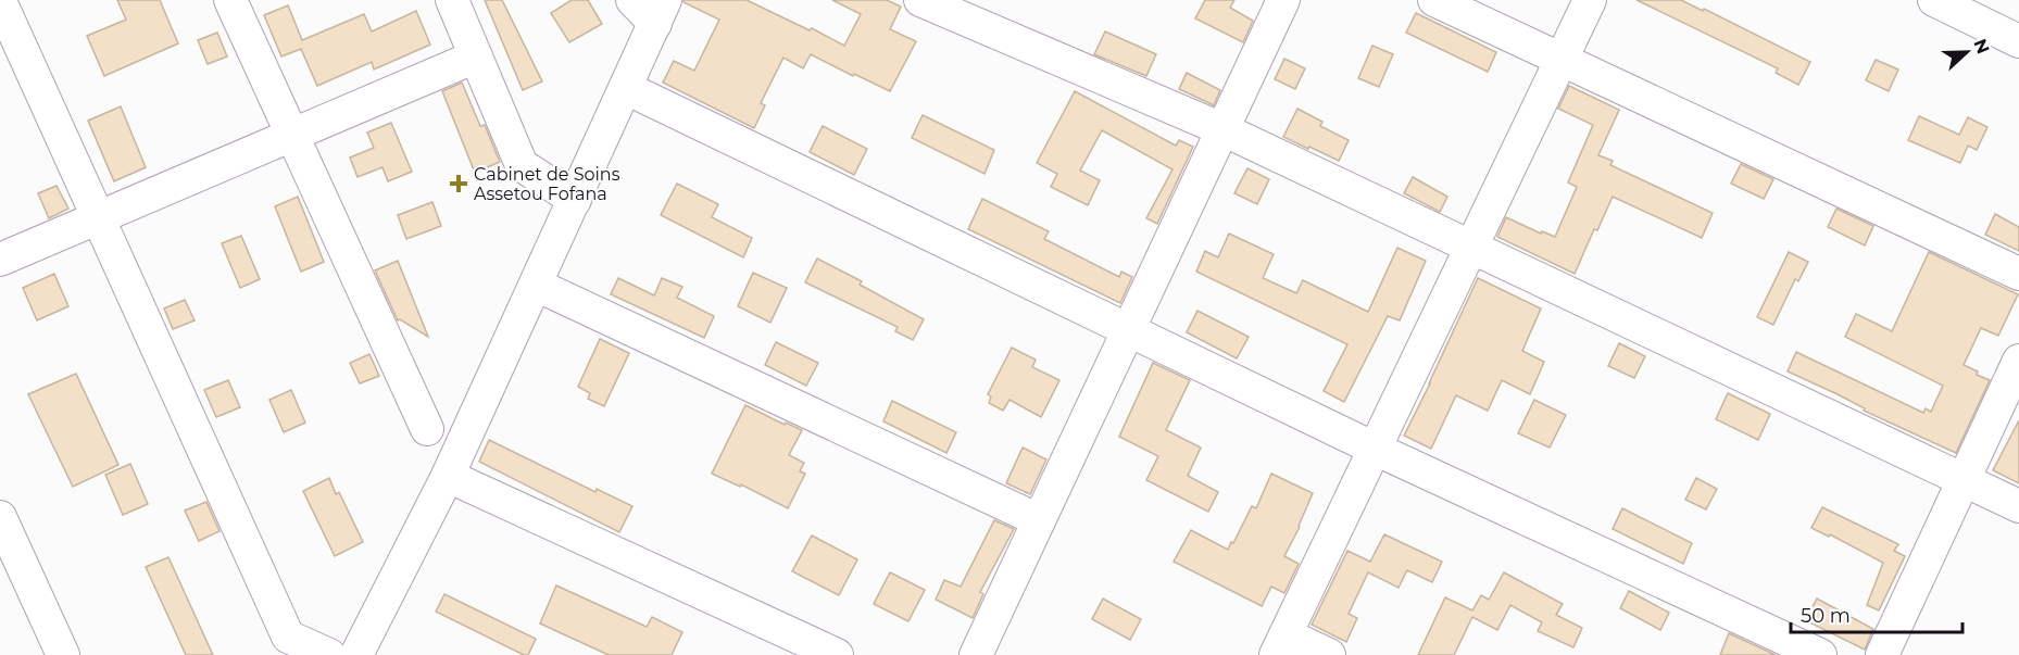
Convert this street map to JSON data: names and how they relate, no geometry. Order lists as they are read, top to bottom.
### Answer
{
  "places": {
    "health": ["Cabinet de Soins Assetou Fofana"]
  },
  "scale_bar": "50 m",
  "north": "right"
}
